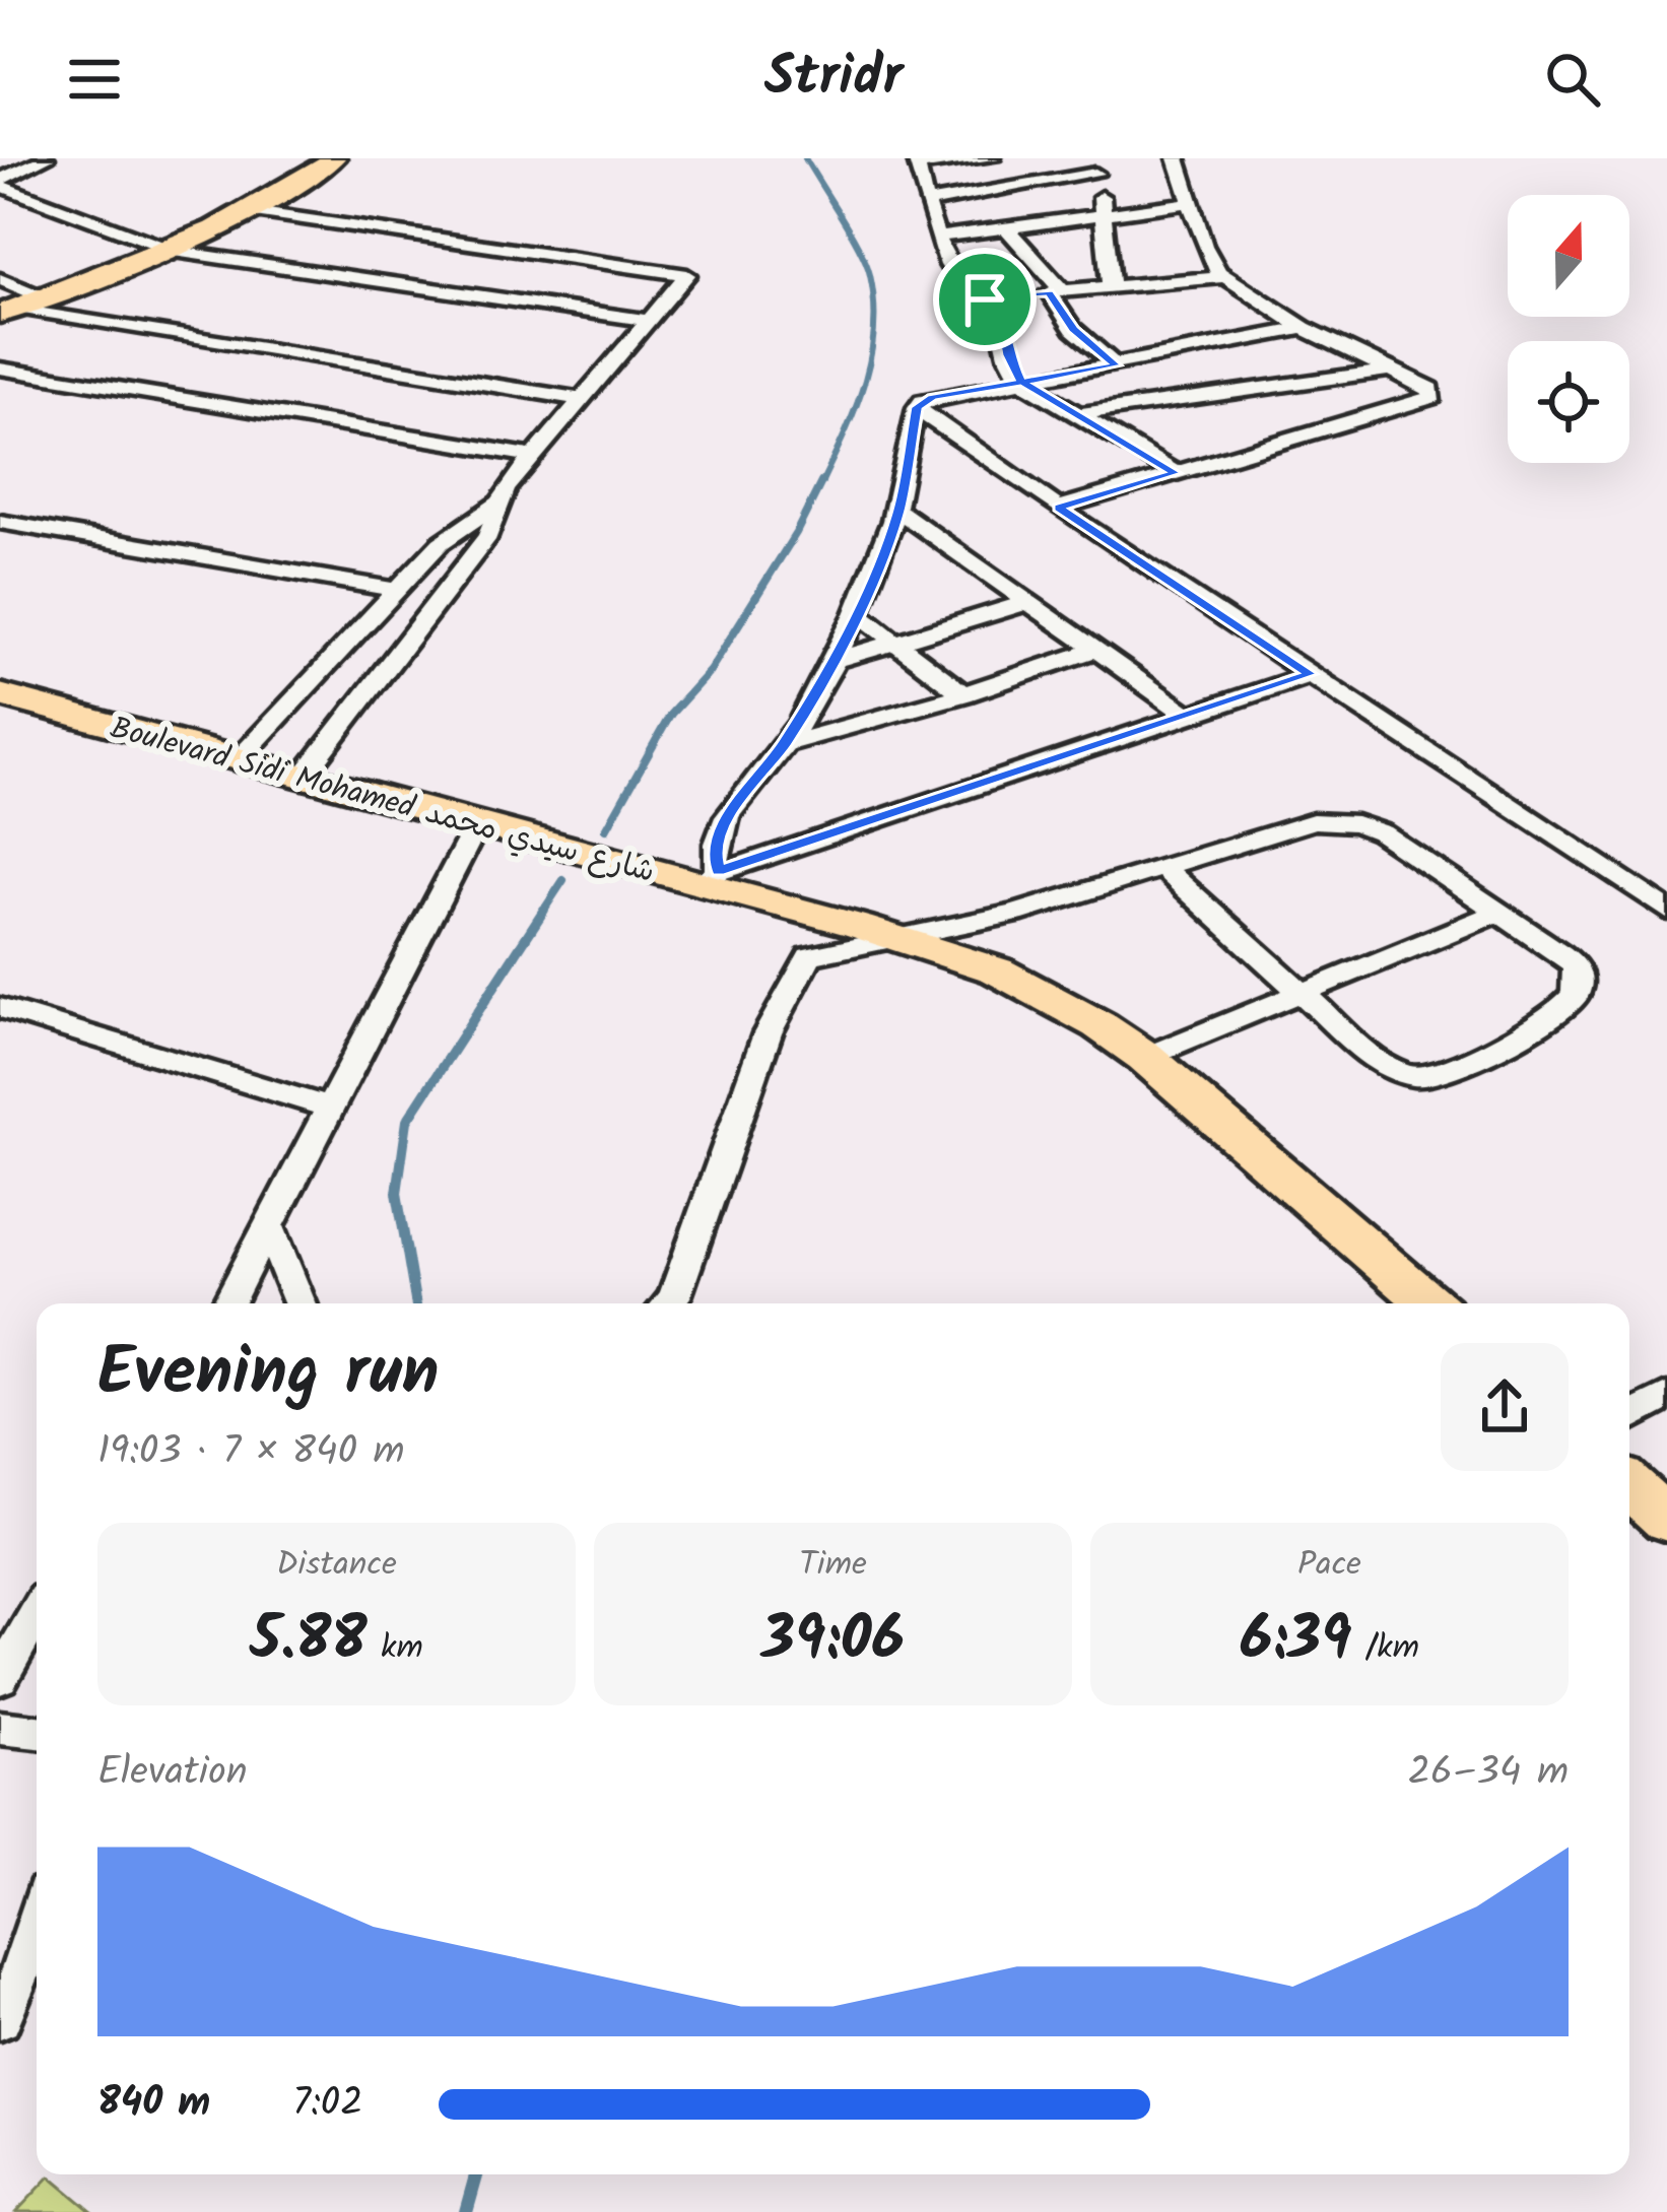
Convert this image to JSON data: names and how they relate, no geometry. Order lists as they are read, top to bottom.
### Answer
{
  "streets": {
    "main road": ["Boulevard Sidi Mohamed شارع سيدي محمد"]
  },
  "north": "top",
  "page": {
    "header": "Stridr",
    "heading": ["Evening run", "19:03 · 7 × 840 m"],
    "stats": [
      ["Distance", "5.88 km"],
      ["Time", "39:06"],
      ["Pace", "6:39 /km"]
    ],
    "chart": ["Elevation", "26–34 m"],
    "list": [
      {
        "name": "840 m",
        "note": "7:02"
      }
    ]
  }
}
